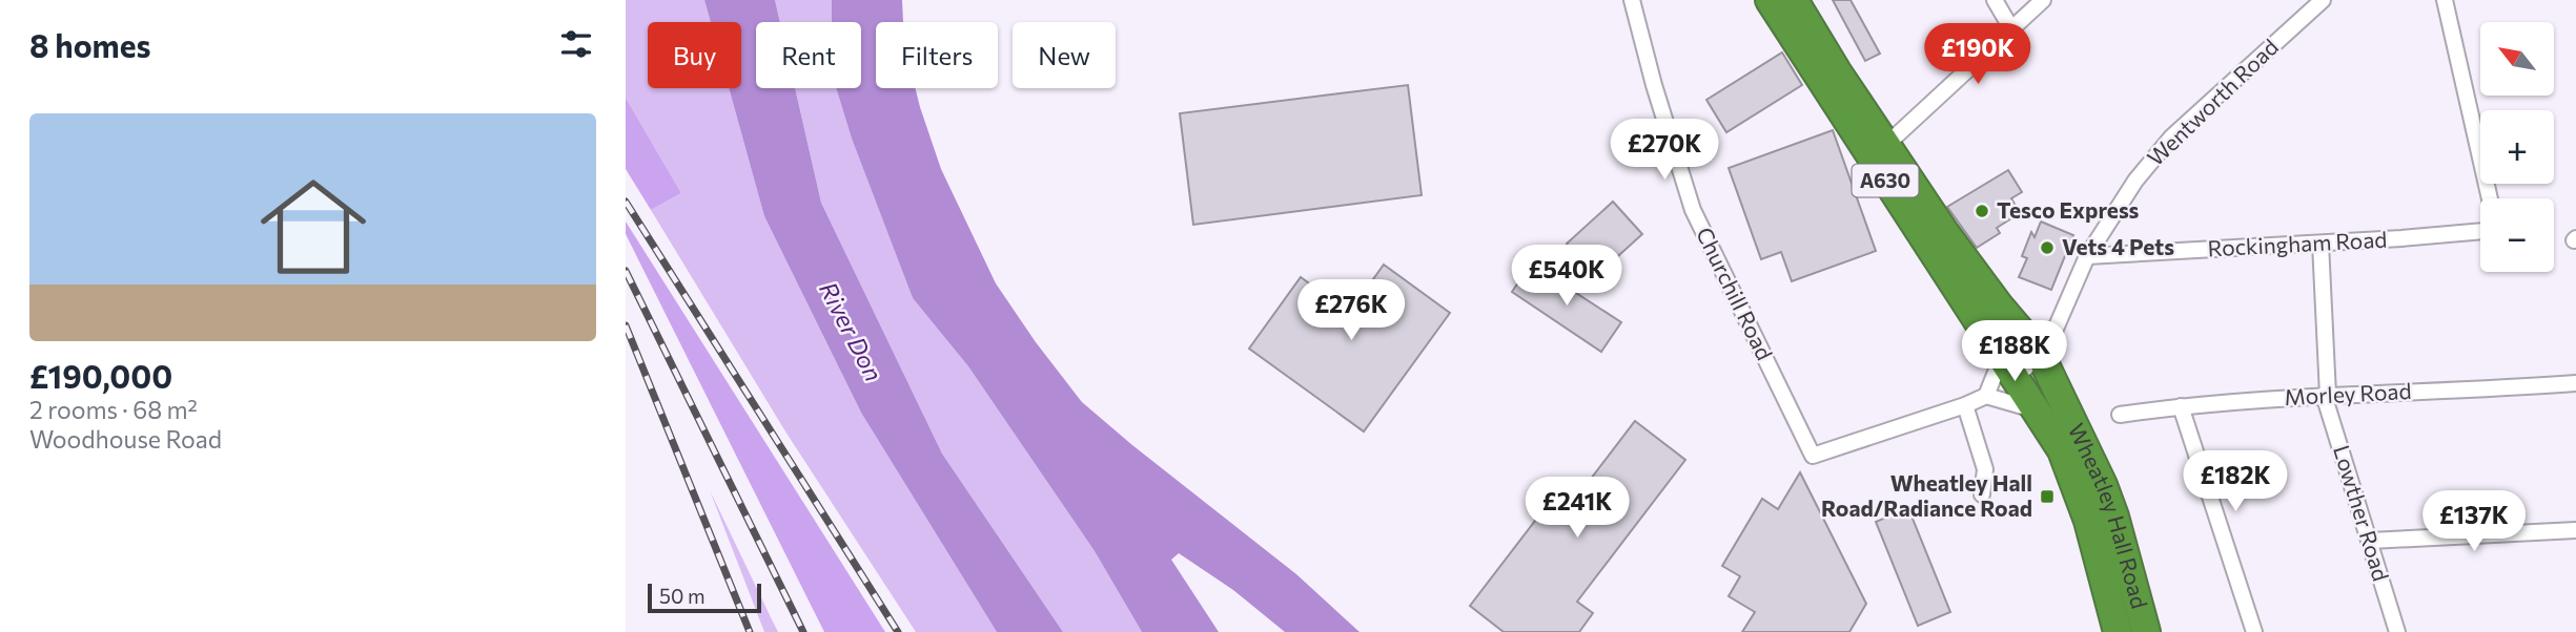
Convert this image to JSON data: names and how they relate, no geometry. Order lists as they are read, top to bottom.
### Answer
{
  "streets": {
    "highway": ["A630", "Wheatley Hall Road"],
    "street": [
      "Wentworth Road",
      "Rockingham Road",
      "Churchill Road",
      "Morley Road",
      "Lowther Road"
    ]
  },
  "crossings": [
    ["Wentworth Road", "Rockingham Road"],
    ["Wentworth Road", "Wheatley Hall Road"],
    ["Rockingham Road", "Lowther Road"],
    ["Morley Road", "Lowther Road"]
  ],
  "water": ["River Don"],
  "places": {
    "other": ["Tesco Express", "Vets 4 Pets"],
    "transit": ["Wheatley Hall Road/Radiance Road"]
  },
  "scale_bar": "50 m",
  "north": "top left",
  "page": {
    "heading": "8 homes",
    "map_buttons": ["+", "−"],
    "chip": [
      "Buy",
      "Rent",
      "Filters",
      "New"
    ],
    "price": [
      "£190K",
      "£270K",
      "£540K",
      "£276K",
      "£188K",
      "£182K",
      "£241K",
      "£137K"
    ],
    "list": [
      {
        "name": "£190,000",
        "note": "2 rooms · 68 m² · Woodhouse Road"
      }
    ],
    "scale": "50 m"
  }
}
